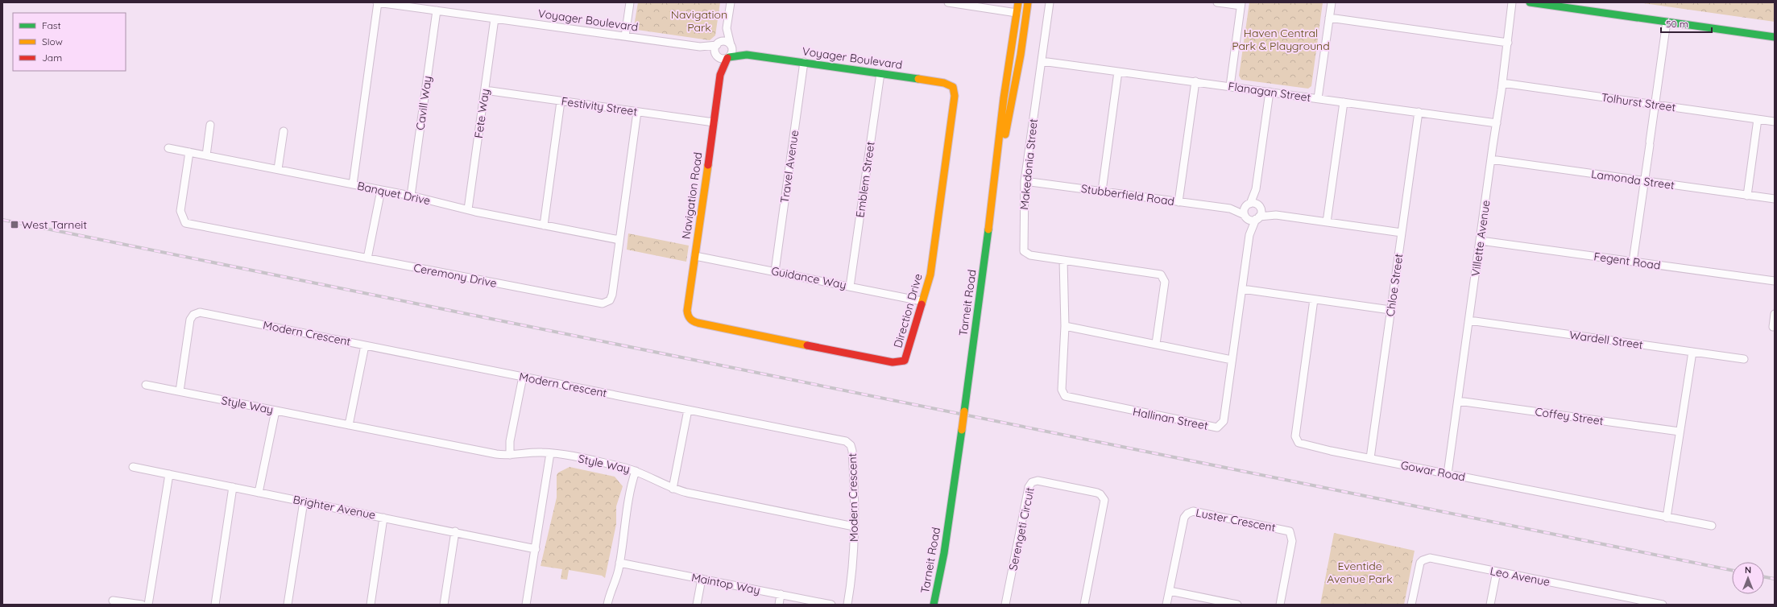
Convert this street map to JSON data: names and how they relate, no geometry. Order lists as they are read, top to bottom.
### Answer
{
  "streets": {
    "street": [
      "Voyager Boulevard",
      "Flanagan Street",
      "Tolhurst Street",
      "Cavill Way",
      "Festivity Street",
      "Fete Way",
      "Makedonia Street",
      "Travel Avenue",
      "Emblem Street",
      "Lamonda Street",
      "Banquet Drive",
      "Stubberfield Road",
      "Navigation Road",
      "Villette Avenue",
      "Fegent Road",
      "Ceremony Drive",
      "Guidance Way",
      "Chloe Street",
      "Tarneit Road",
      "Direction Drive",
      "Modern Crescent",
      "Wardell Street",
      "Style Way",
      "Coffey Street",
      "Hallinan Street",
      "Gowar Road",
      "Brighter Avenue",
      "Luster Crescent",
      "Serengeti Circuit",
      "Leo Avenue",
      "Maintop Way"
    ]
  },
  "crossings": [
    ["Voyager Boulevard", "Cavill Way"],
    ["Voyager Boulevard", "Fete Way"],
    ["Voyager Boulevard", "Travel Avenue"],
    ["Voyager Boulevard", "Emblem Street"],
    ["Voyager Boulevard", "Navigation Road"],
    ["Voyager Boulevard", "Direction Drive"],
    ["Flanagan Street", "Makedonia Street"],
    ["Flanagan Street", "Villette Avenue"],
    ["Flanagan Street", "Chloe Street"],
    ["Tolhurst Street", "Villette Avenue"],
    ["Cavill Way", "Banquet Drive"],
    ["Festivity Street", "Fete Way"],
    ["Festivity Street", "Navigation Road"],
    ["Festivity Street", "Ceremony Drive"],
    ["Fete Way", "Banquet Drive"],
    ["Makedonia Street", "Stubberfield Road"],
    ["Makedonia Street", "Hallinan Street"],
    ["Travel Avenue", "Guidance Way"],
    ["Emblem Street", "Guidance Way"],
    ["Lamonda Street", "Villette Avenue"],
    ["Banquet Drive", "Ceremony Drive"],
    ["Stubberfield Road", "Hallinan Street"],
    ["Navigation Road", "Guidance Way"],
    ["Navigation Road", "Direction Drive"],
    ["Villette Avenue", "Fegent Road"],
    ["Villette Avenue", "Wardell Street"],
    ["Villette Avenue", "Coffey Street"],
    ["Villette Avenue", "Gowar Road"],
    ["Guidance Way", "Direction Drive"],
    ["Chloe Street", "Gowar Road"],
    ["Modern Crescent", "Style Way"]
  ],
  "parks": ["Navigation Park", "Haven Central Park & Playground", "Eventide Avenue Park"],
  "places": {
    "transit": ["West Tarneit"]
  },
  "legend": ["Fast", "Slow", "Jam"],
  "scale_bar": "50 m",
  "north": "top"
}
